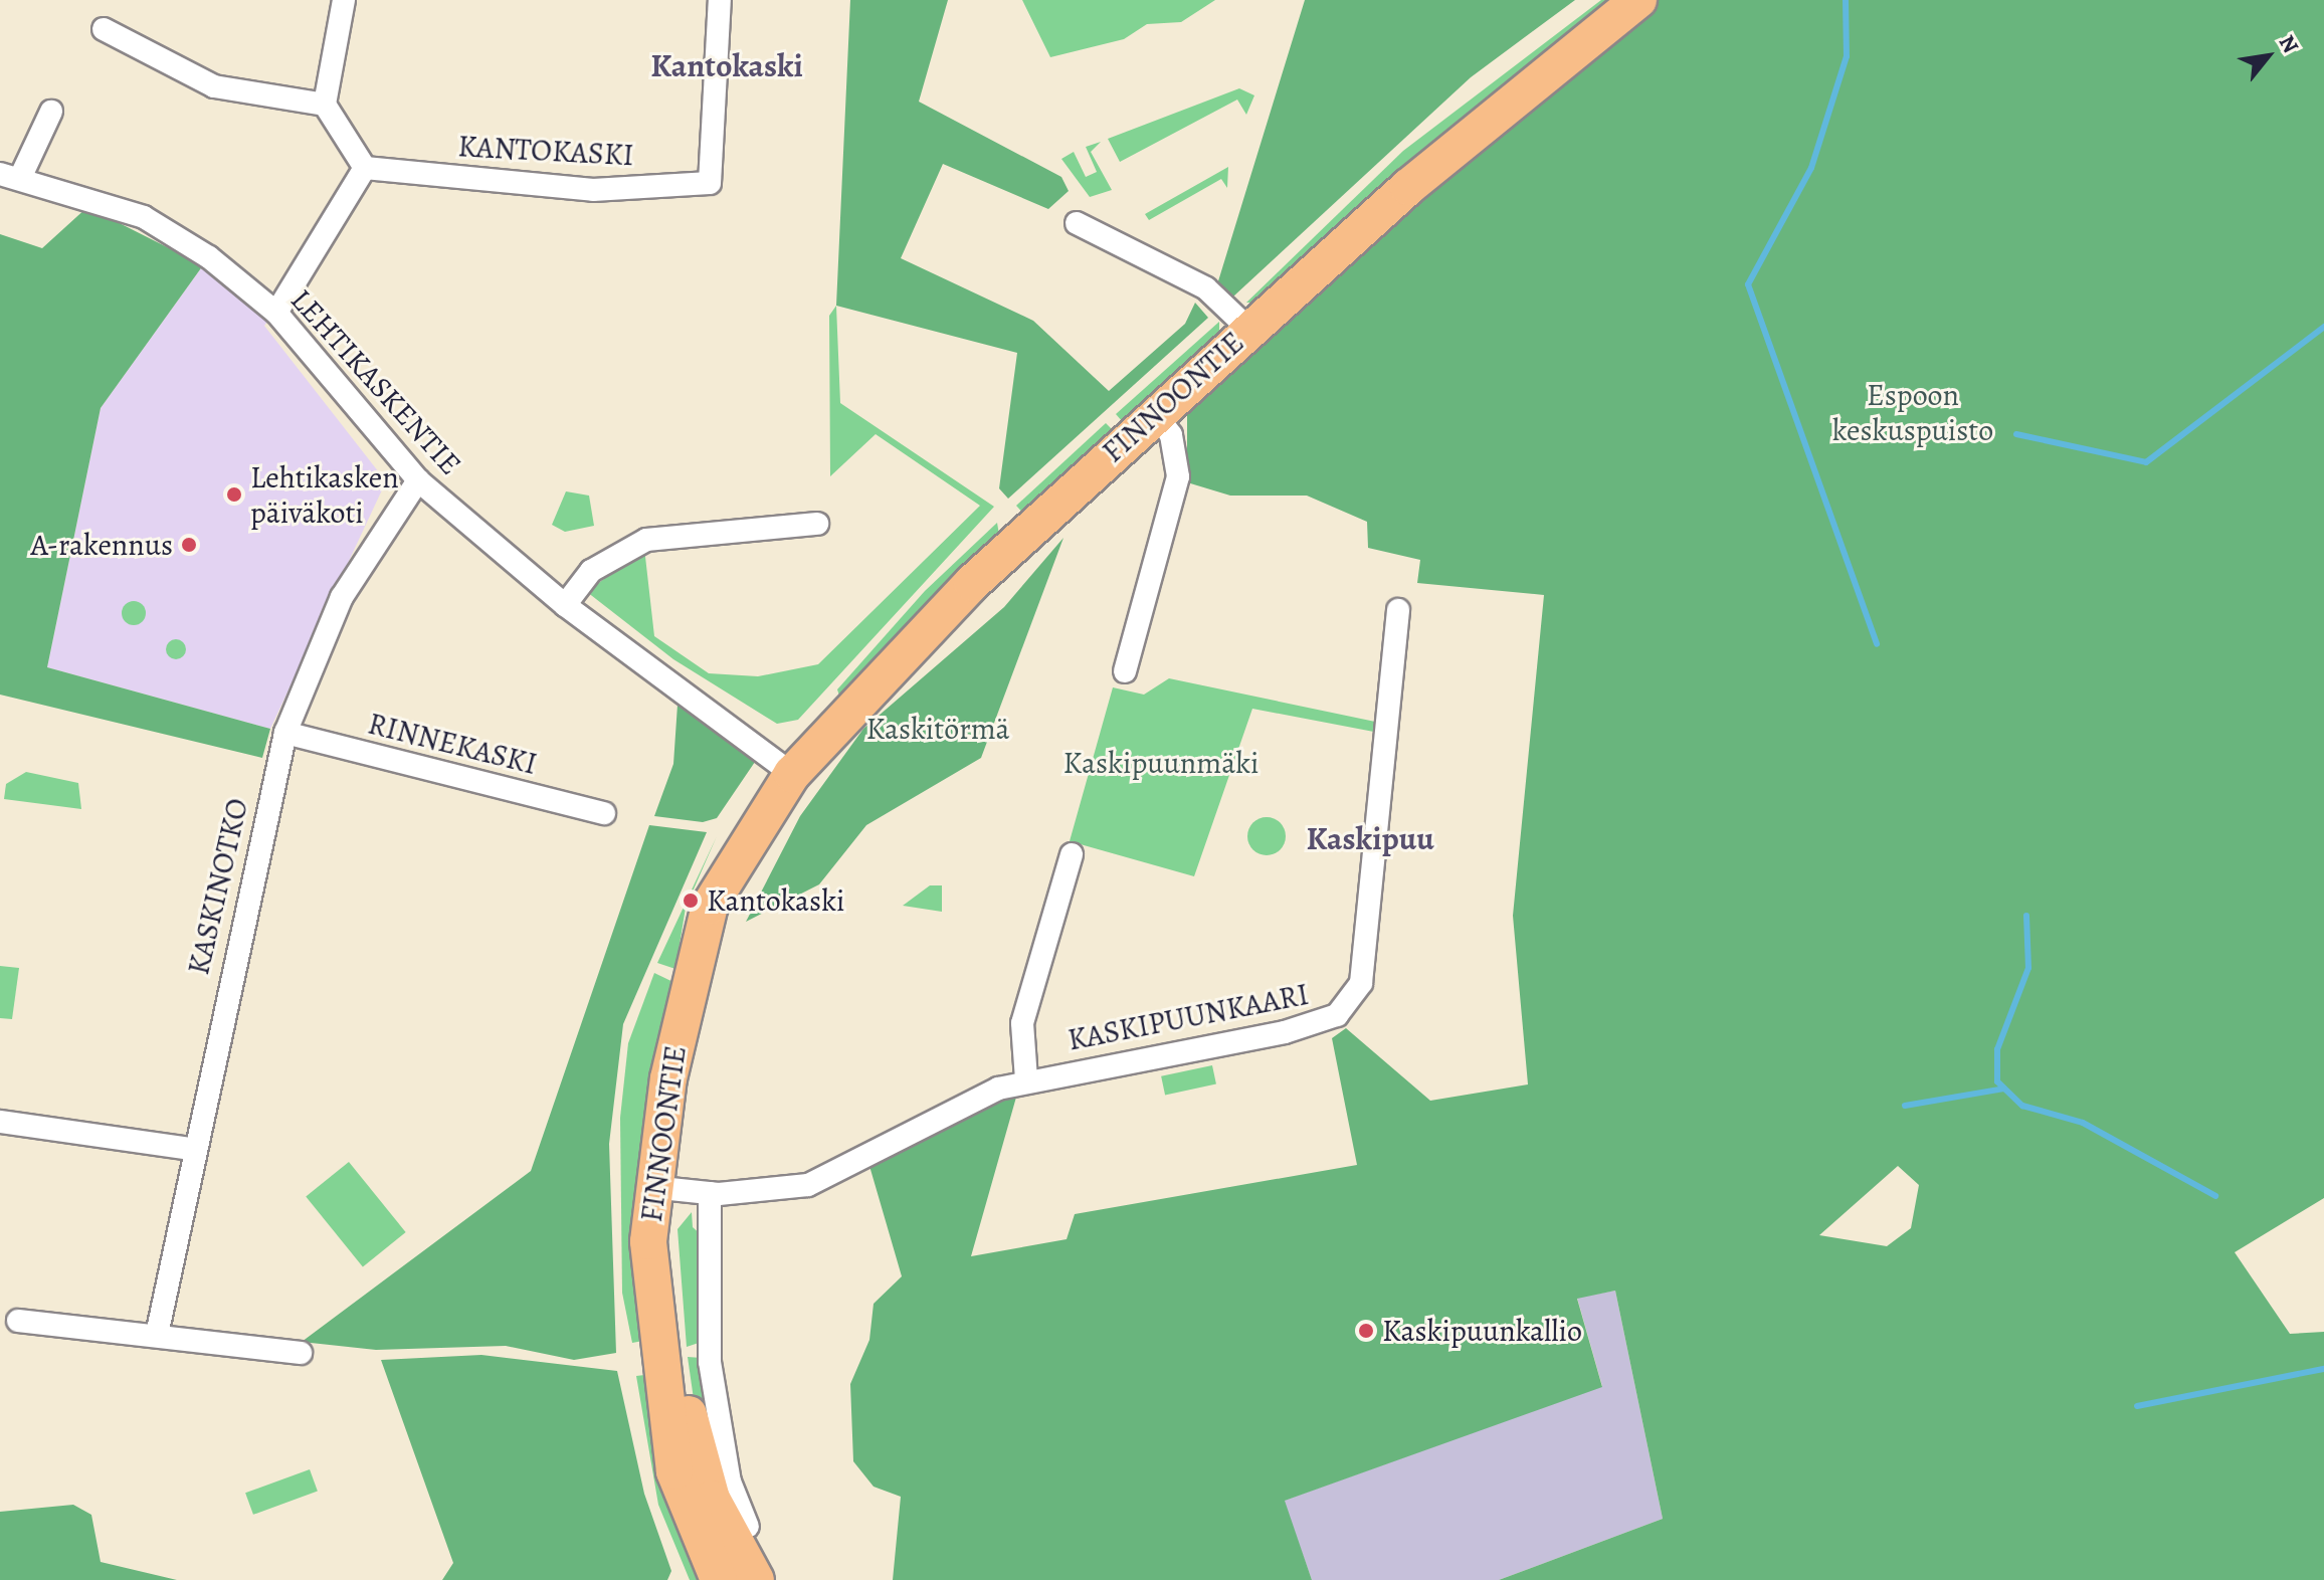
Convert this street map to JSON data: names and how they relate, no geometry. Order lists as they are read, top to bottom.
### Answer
{
  "streets": {
    "main road": ["FINNOONTIE"],
    "street": [
      "KANTOKASKI",
      "LEHTIKASKENTIE",
      "RINNEKASKI",
      "KASKINOTKO",
      "KASKIPUUNKAARI"
    ]
  },
  "crossings": [
    ["LEHTIKASKENTIE", "FINNOONTIE"],
    ["LEHTIKASKENTIE", "KASKINOTKO"],
    ["FINNOONTIE", "KASKIPUUNKAARI"],
    ["RINNEKASKI", "KASKINOTKO"]
  ],
  "districts": ["Kantokaski", "Kaskipuu"],
  "parks": ["Espoon keskuspuisto", "Kaskitörmä", "Kaskipuunmäki"],
  "places": [
    "Lehtikasken päiväkoti",
    "A-rakennus",
    "Kantokaski",
    "Kaskipuunkallio"
  ],
  "north": "top right"
}
